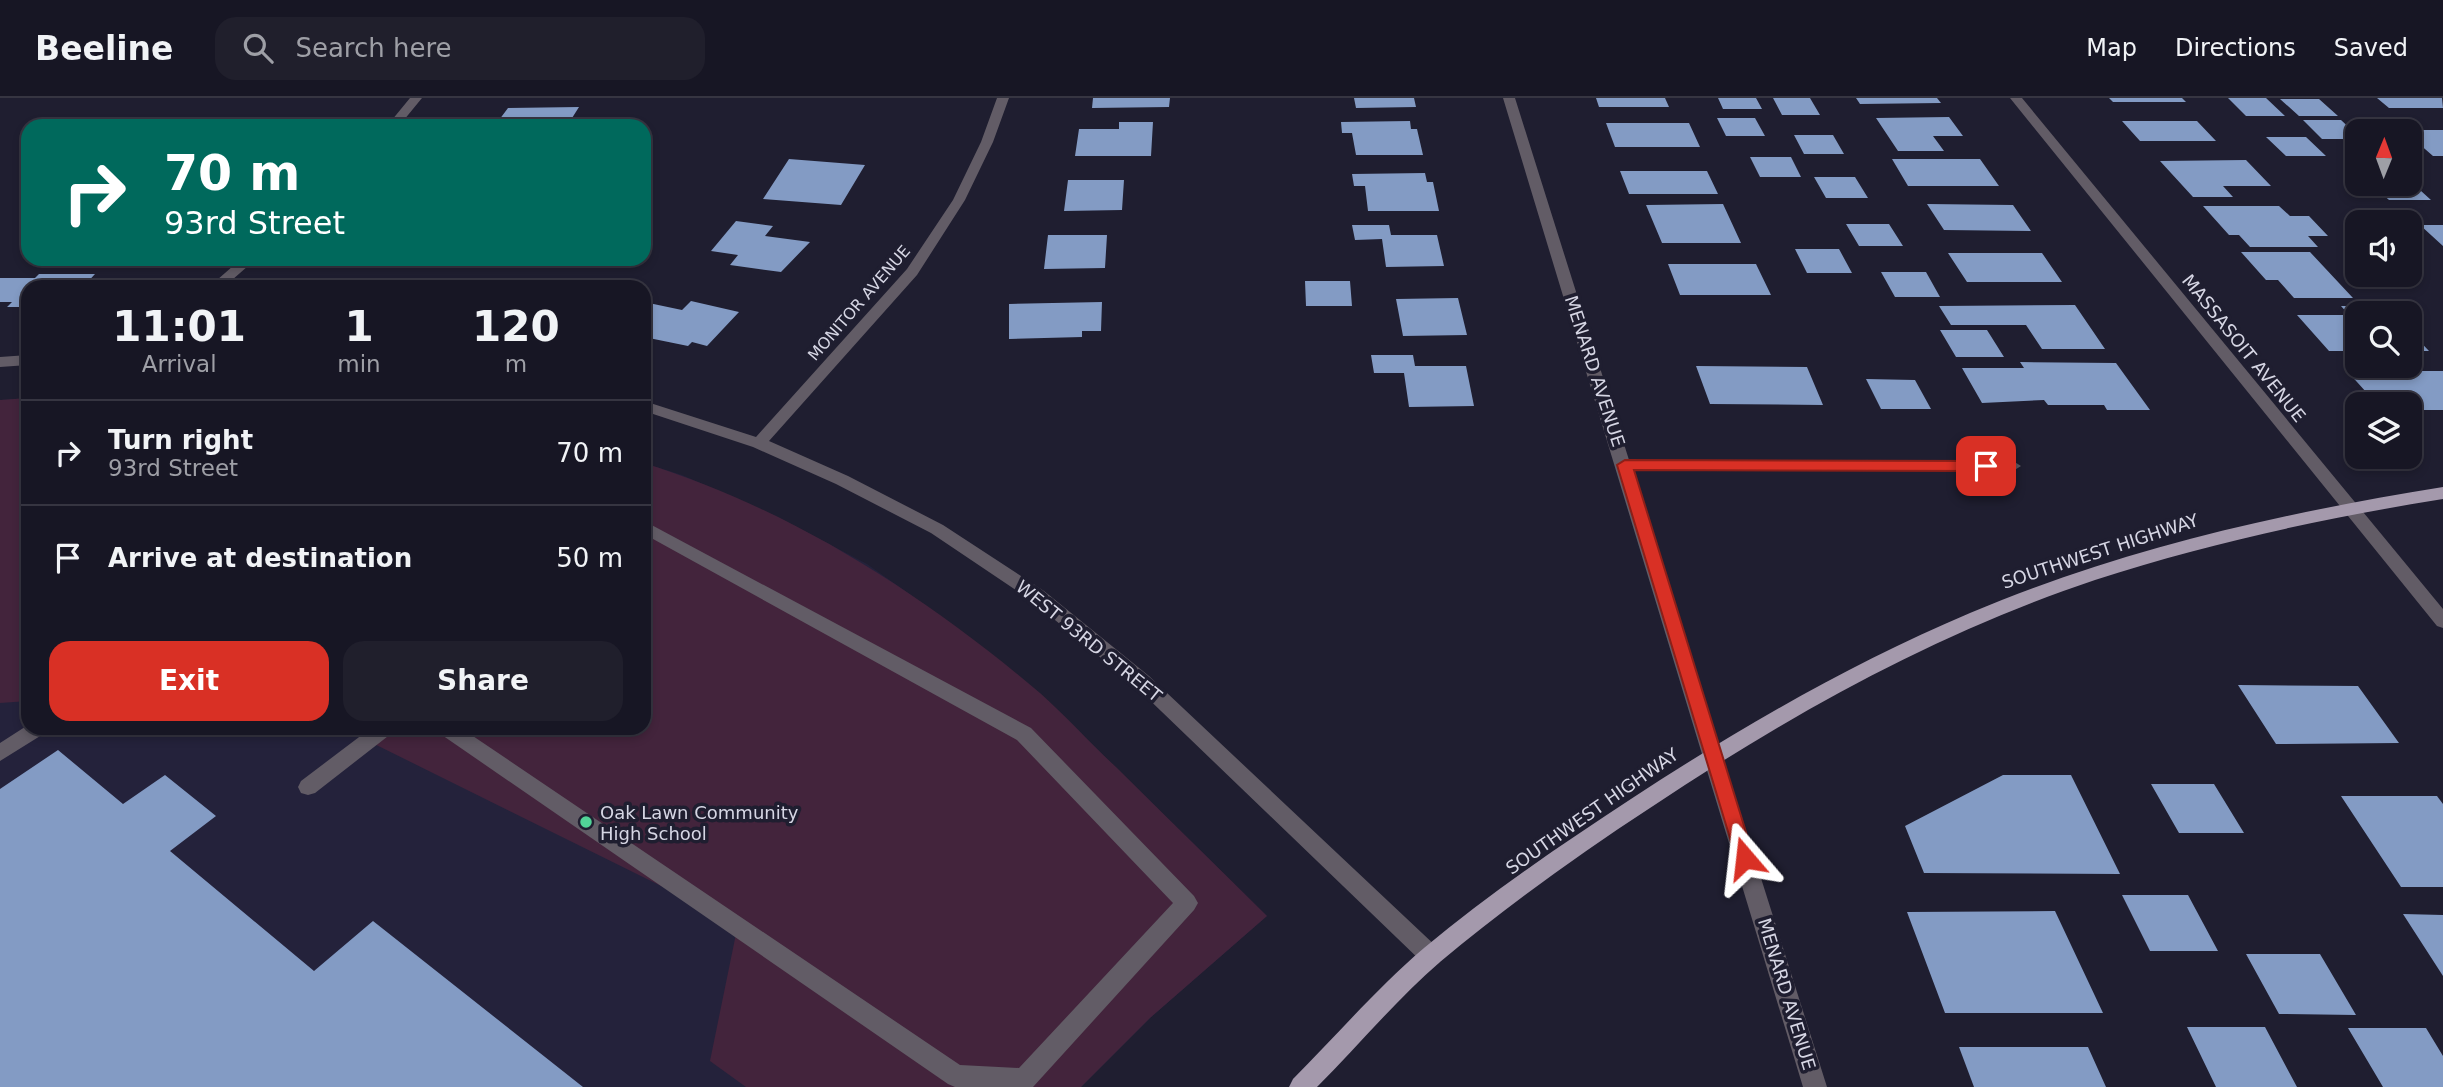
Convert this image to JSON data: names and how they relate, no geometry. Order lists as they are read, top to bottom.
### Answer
{
  "streets": {
    "main road": ["SOUTHWEST HIGHWAY"],
    "street": [
      "MONITOR AVENUE",
      "MASSASOIT AVENUE",
      "MENARD AVENUE",
      "WEST 93RD STREET"
    ]
  },
  "crossings": [
    ["MONITOR AVENUE", "WEST 93RD STREET"],
    ["MASSASOIT AVENUE", "SOUTHWEST HIGHWAY"],
    ["MENARD AVENUE", "SOUTHWEST HIGHWAY"],
    ["SOUTHWEST HIGHWAY", "WEST 93RD STREET"]
  ],
  "places": ["Oak Lawn Community High School"],
  "north": "top",
  "page": {
    "header": "Beeline",
    "search": "Search here",
    "nav": ["Map", "Directions", "Saved"],
    "turn": ["70 m", "93rd Street"],
    "eta": [
      "11:01",
      "Arrival",
      "1",
      "min",
      "120",
      "m"
    ],
    "list": [
      {
        "name": "Turn right",
        "note": "93rd Street",
        "value": "70 m"
      },
      {
        "name": "Arrive at destination",
        "value": "50 m"
      }
    ],
    "buttons": ["Exit", "Share"]
  }
}
